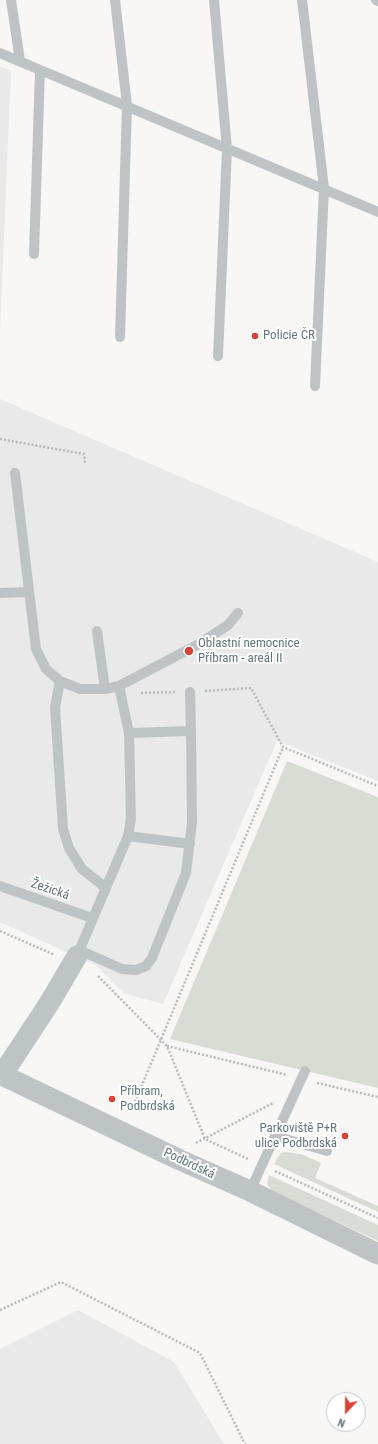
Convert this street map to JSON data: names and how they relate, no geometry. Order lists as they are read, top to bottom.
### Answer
{
  "streets": {
    "street": ["Podbrdská"],
    "lane": ["Žežická"]
  },
  "places": [
    "Policie ČR",
    "Oblastní nemocnice Příbram - areál II",
    "Příbram, Podbrdská",
    "Parkoviště P+R ulice Podbrdská"
  ],
  "north": "bottom"
}
